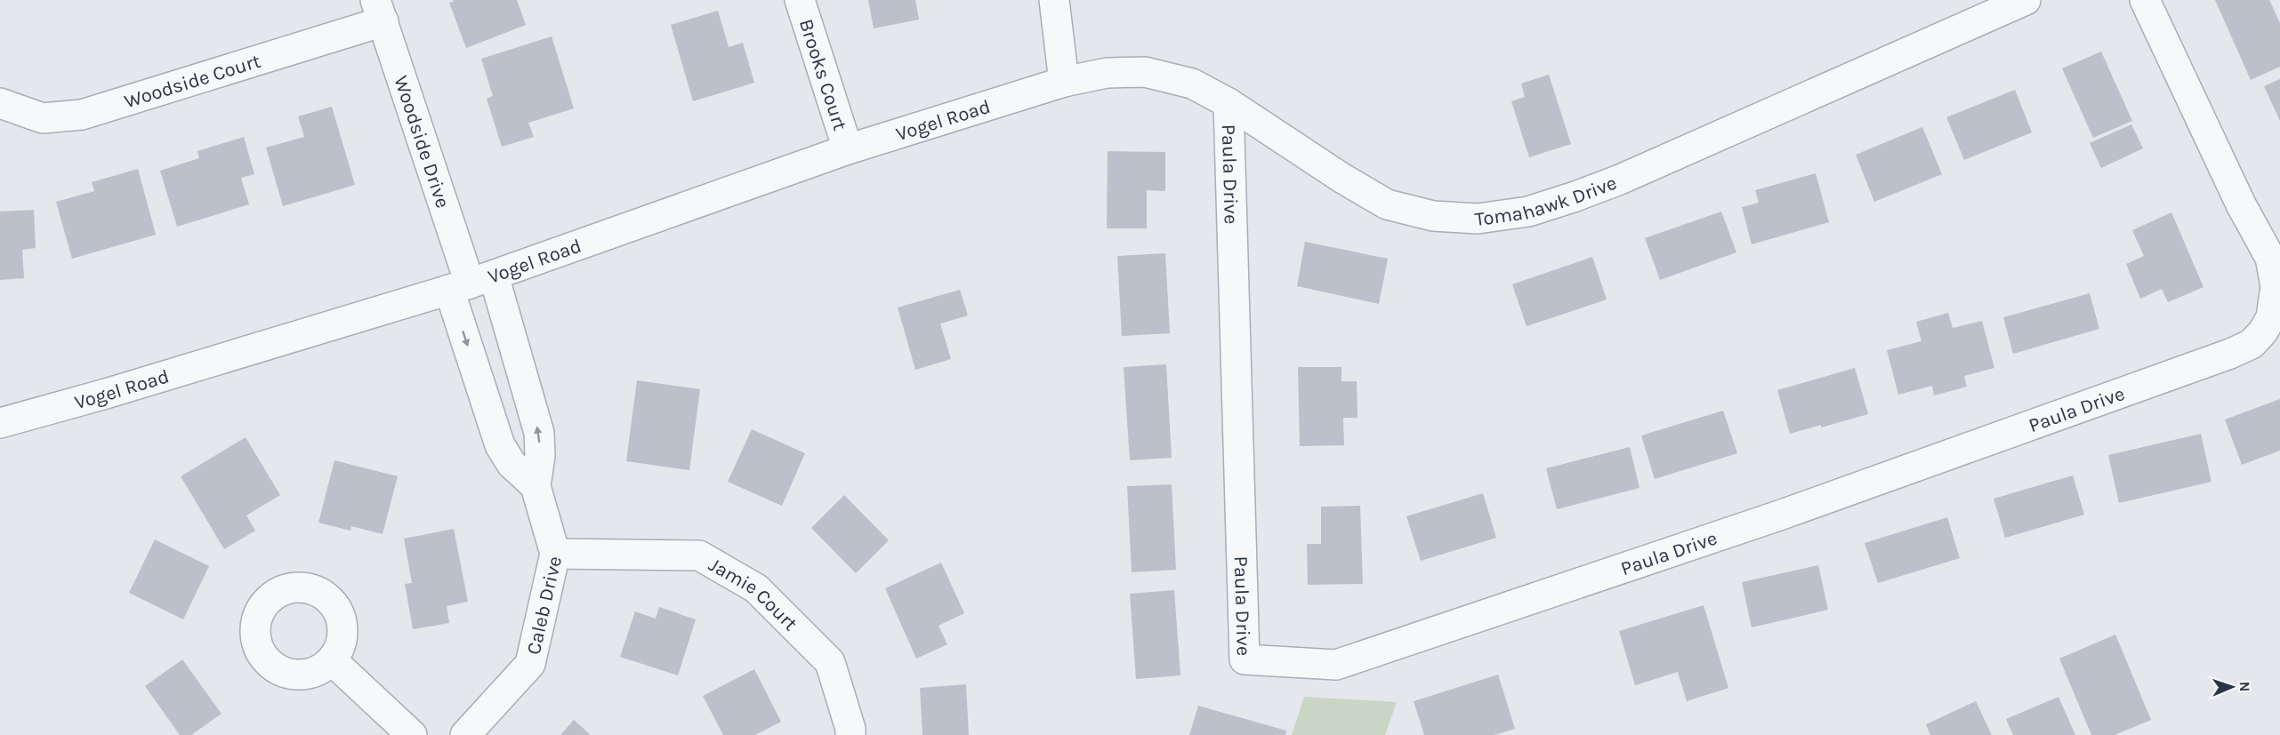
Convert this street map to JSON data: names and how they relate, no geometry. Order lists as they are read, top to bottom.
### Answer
{
  "streets": {
    "street": [
      "Brooks Court",
      "Woodside Court",
      "Vogel Road",
      "Woodside Drive",
      "Paula Drive",
      "Tomahawk Drive",
      "Jamie Court",
      "Caleb Drive"
    ]
  },
  "crossings": [
    ["Brooks Court", "Vogel Road"],
    ["Woodside Court", "Woodside Drive"],
    ["Vogel Road", "Woodside Drive"],
    ["Vogel Road", "Tomahawk Drive"],
    ["Vogel Road", "Caleb Drive"],
    ["Woodside Drive", "Caleb Drive"],
    ["Paula Drive", "Tomahawk Drive"],
    ["Jamie Court", "Caleb Drive"]
  ],
  "north": "right"
}
